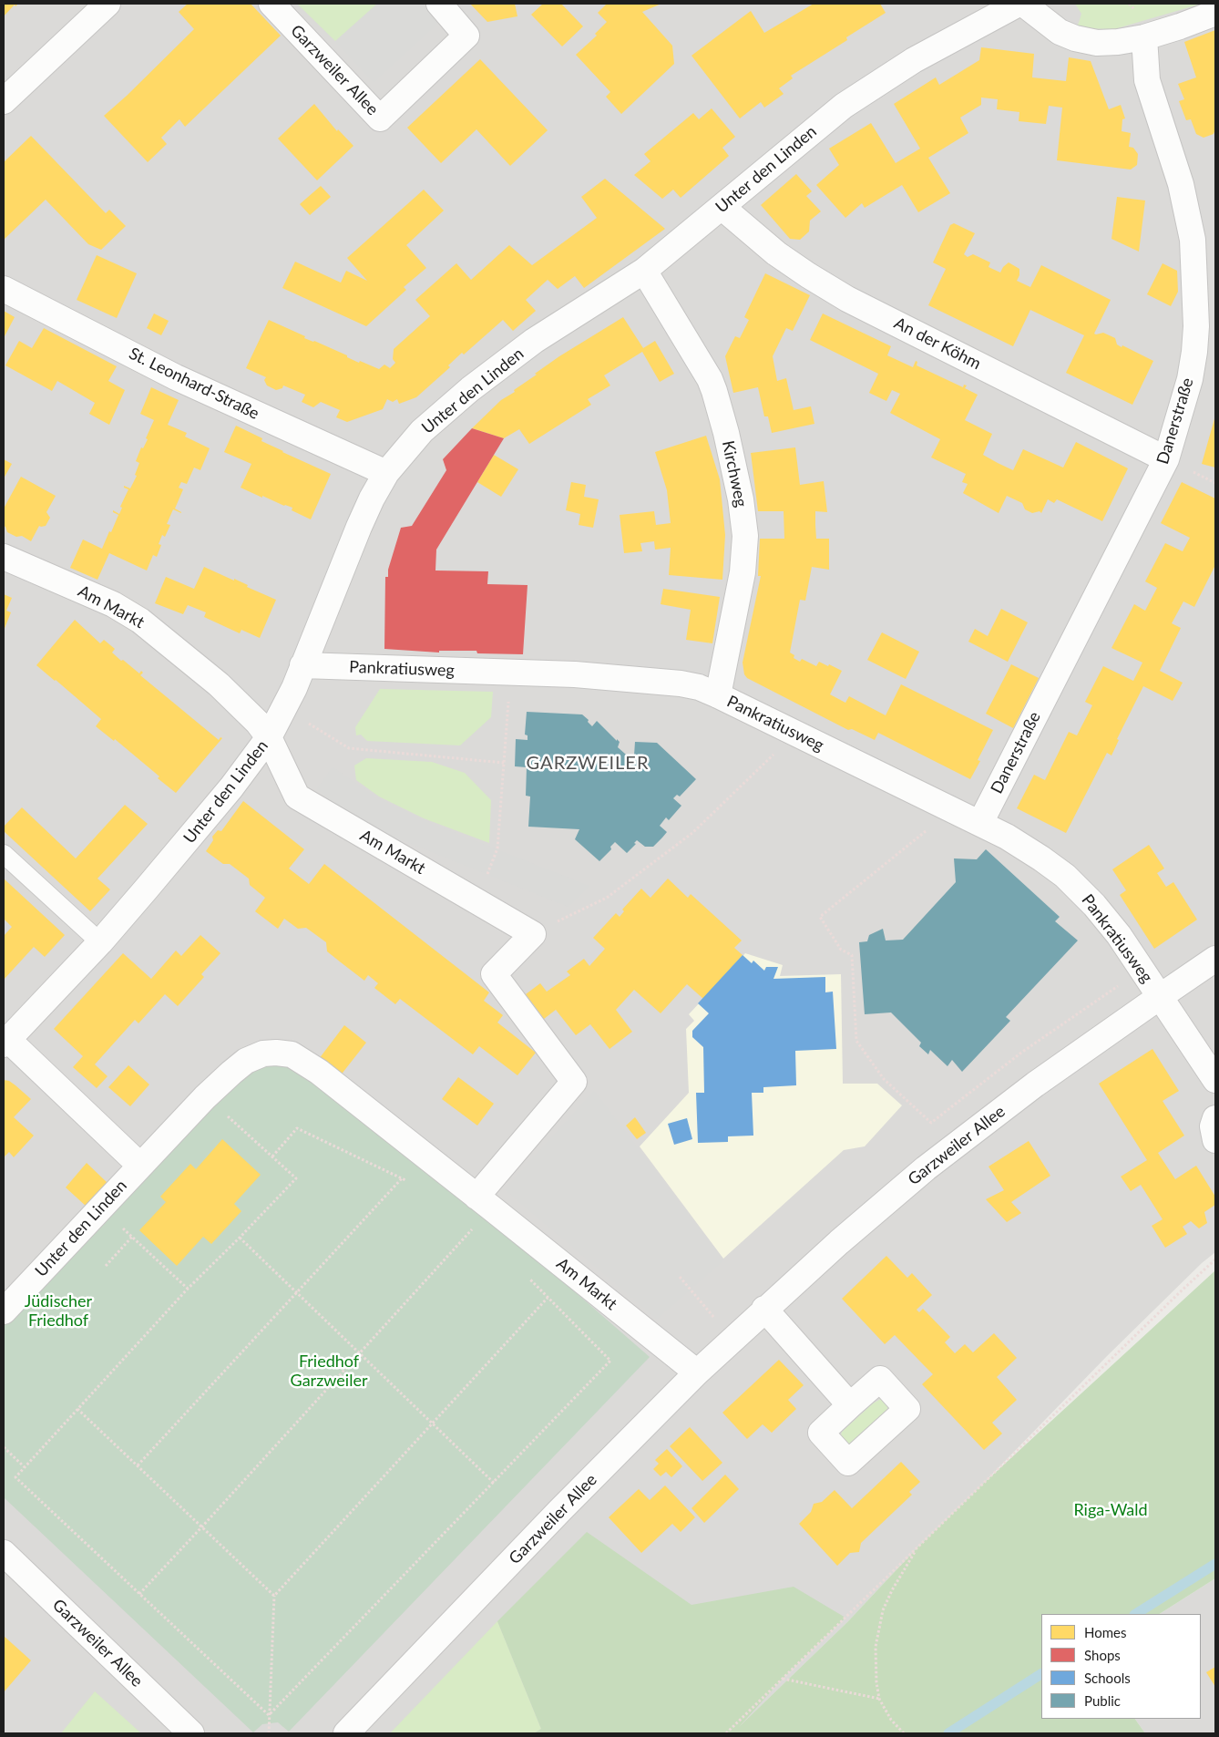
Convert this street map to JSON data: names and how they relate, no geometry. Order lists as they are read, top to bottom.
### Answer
{
  "streets": {
    "street": [
      "Garzweiler Allee",
      "Unter den Linden",
      "An der Köhm",
      "St. Leonhard-Straße",
      "Danerstraße",
      "Kirchweg",
      "Am Markt",
      "Pankratiusweg"
    ]
  },
  "crossings": [
    ["Garzweiler Allee", "Am Markt"],
    ["Garzweiler Allee", "Pankratiusweg"],
    ["Unter den Linden", "An der Köhm"],
    ["Unter den Linden", "St. Leonhard-Straße"],
    ["Unter den Linden", "Kirchweg"],
    ["Unter den Linden", "Am Markt"],
    ["Unter den Linden", "Pankratiusweg"],
    ["An der Köhm", "Danerstraße"],
    ["Danerstraße", "Pankratiusweg"],
    ["Kirchweg", "Pankratiusweg"]
  ],
  "districts": ["GARZWEILER"],
  "parks": ["Jüdischer Friedhof", "Friedhof Garzweiler", "Riga-Wald"],
  "legend": [
    "Homes",
    "Shops",
    "Schools",
    "Public"
  ]
}
